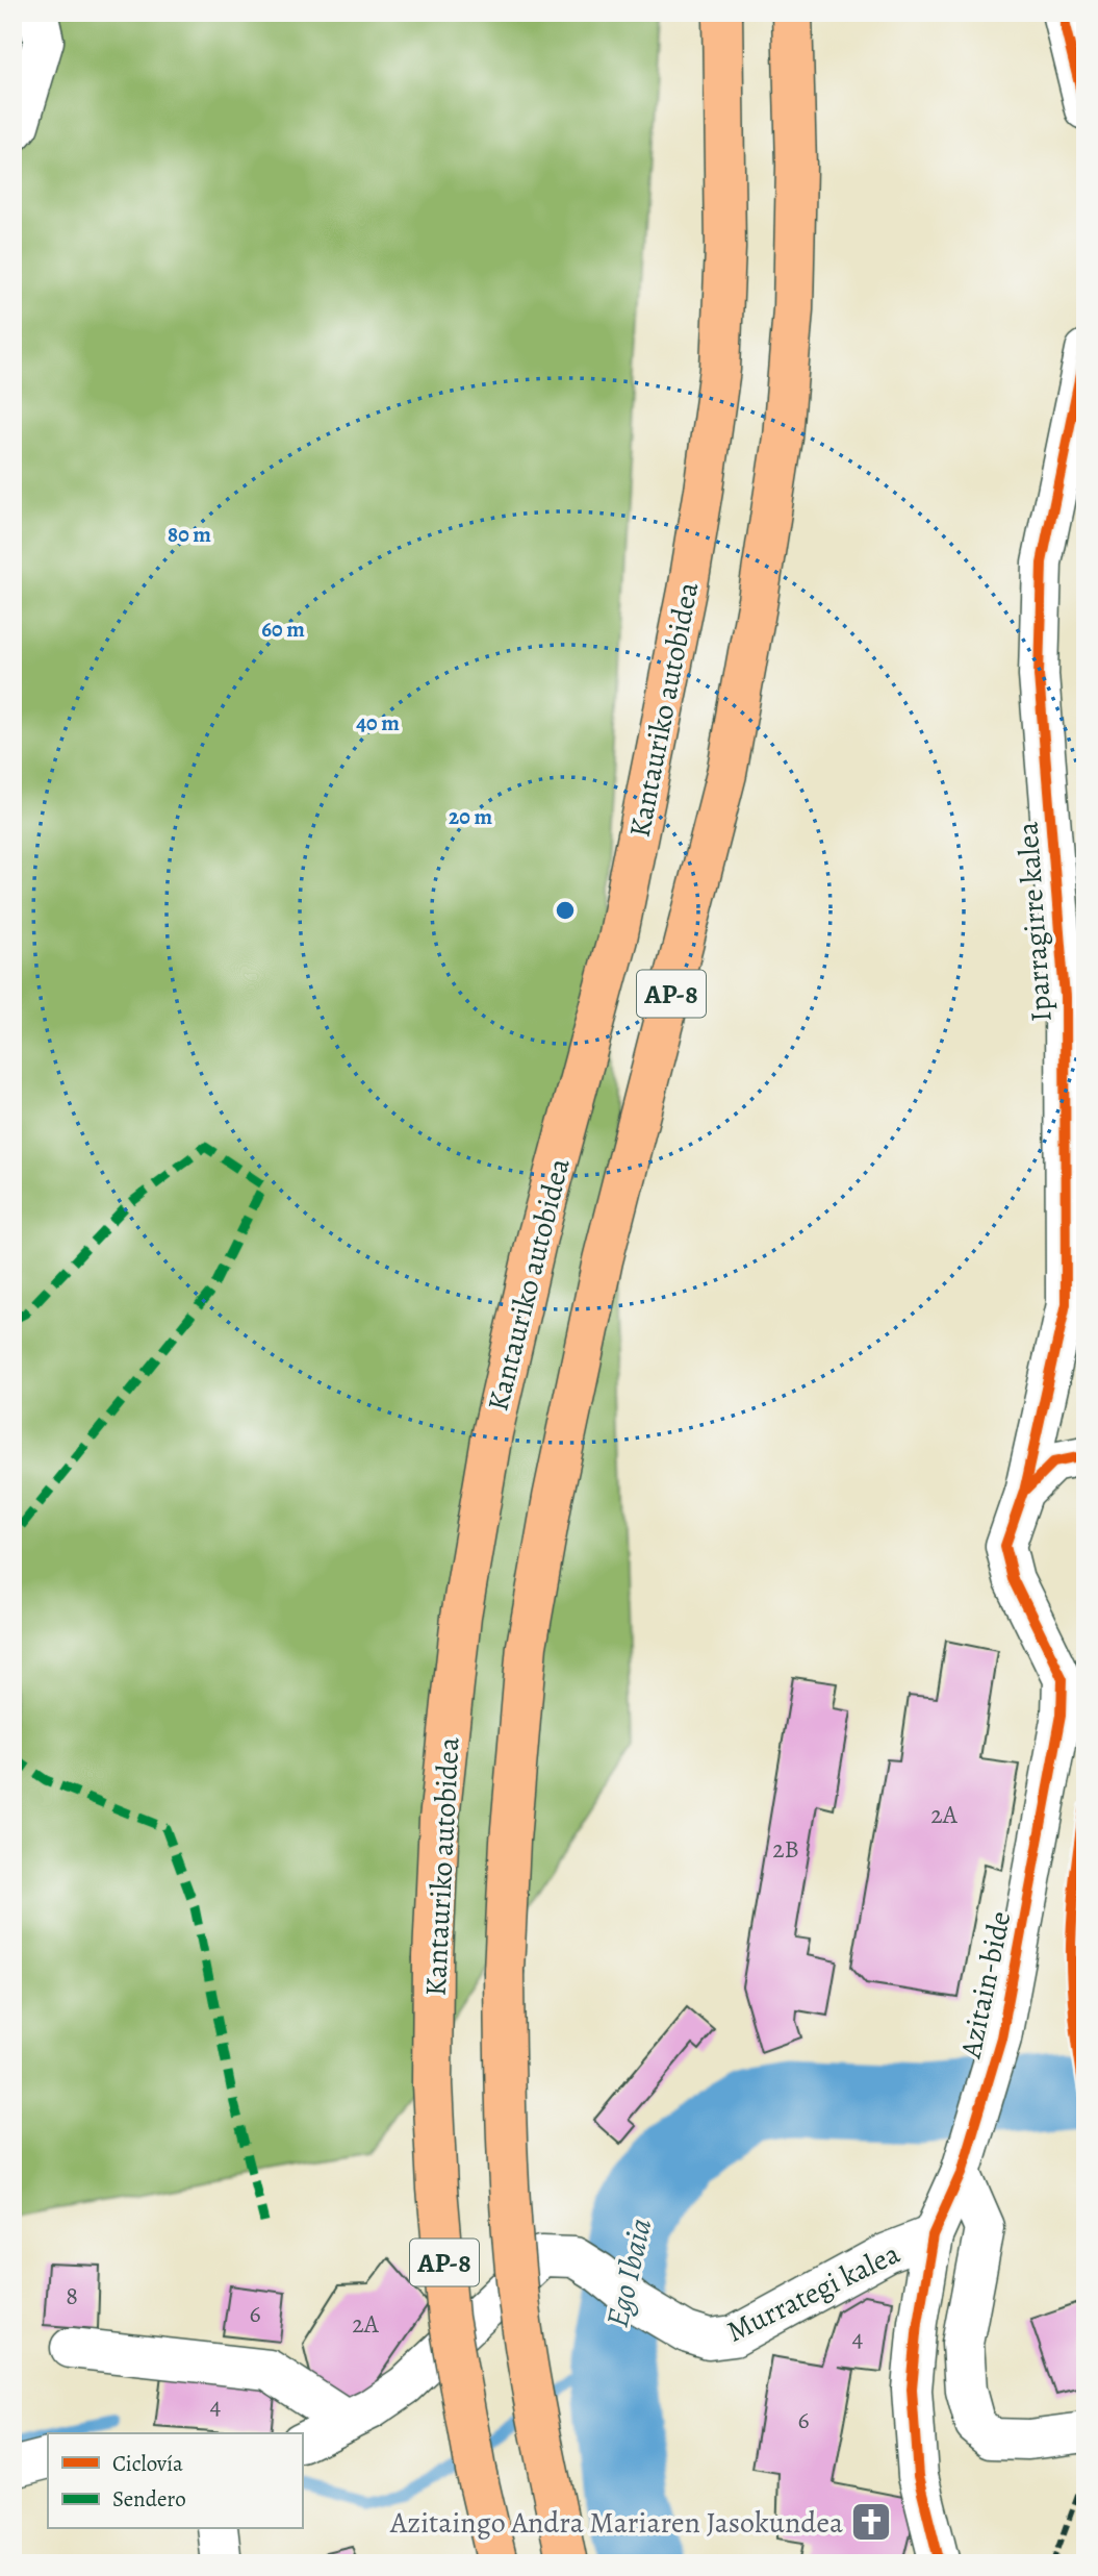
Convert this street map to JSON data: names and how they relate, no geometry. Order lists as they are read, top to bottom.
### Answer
{
  "streets": {
    "highway": ["Kantauriko autobidea", "AP-8"],
    "street": ["Iparragirre kalea", "Azitain-bide", "Murrategi kalea"]
  },
  "crossings": [
    ["Iparragirre kalea", "Azitain-bide"],
    ["Azitain-bide", "Murrategi kalea"]
  ],
  "water": ["Ego Ibaia"],
  "places": {
    "church": ["Azitaingo Andra Mariaren Jasokundea"]
  },
  "house_numbers": [
    "2A",
    "2B",
    "8",
    "6",
    "2A",
    "4",
    "4",
    "6"
  ],
  "legend": ["Ciclovía", "Sendero"],
  "rings": [
    "80 m",
    "60 m",
    "40 m",
    "20 m"
  ]
}
